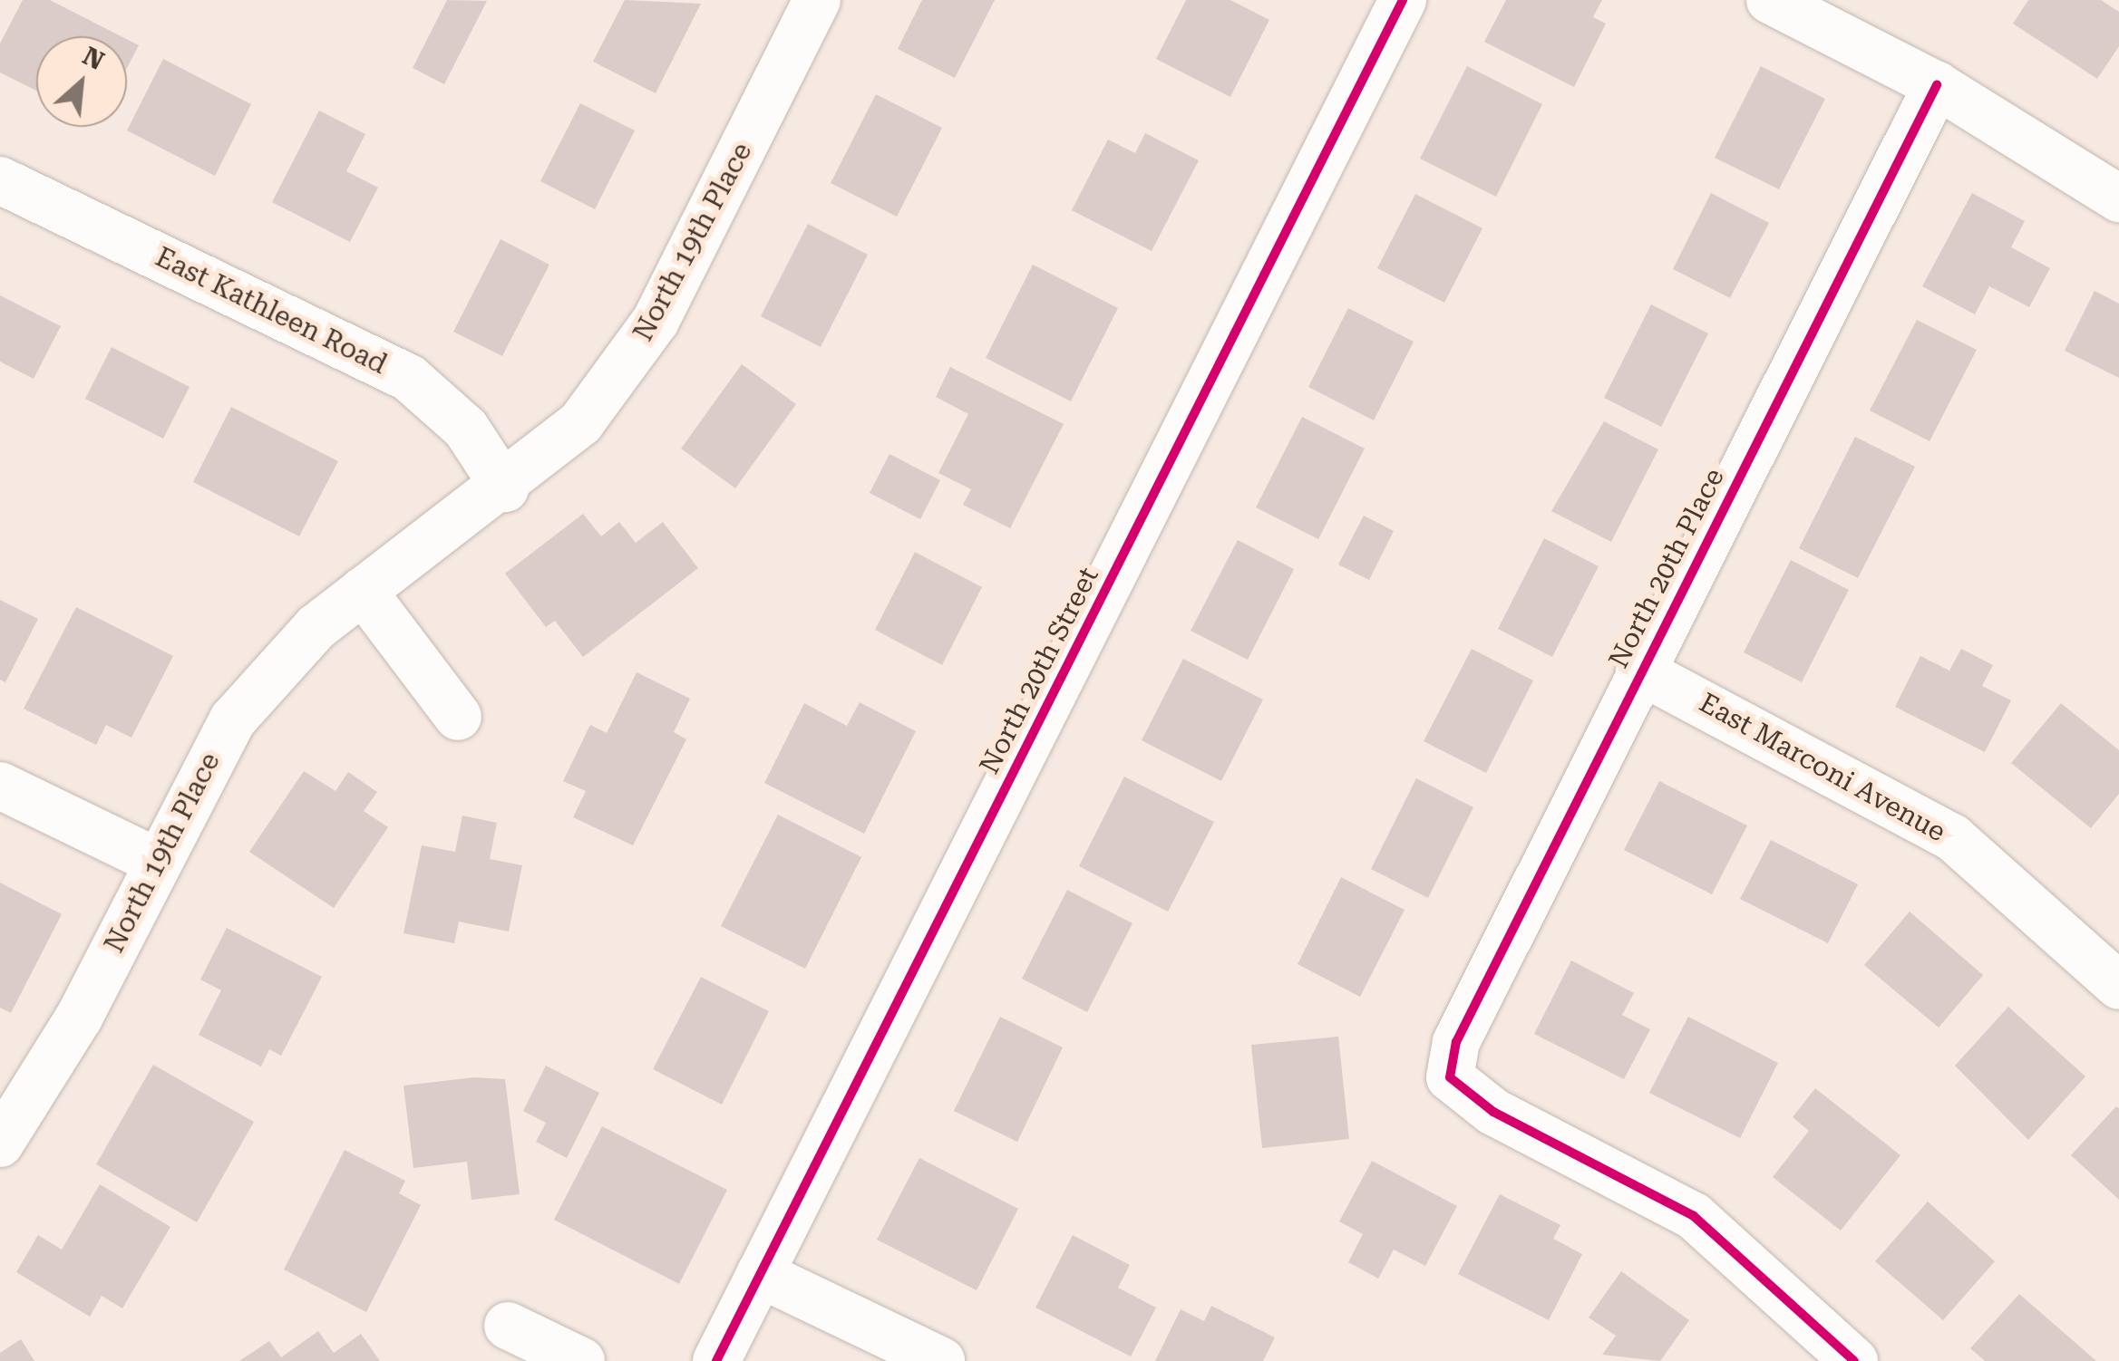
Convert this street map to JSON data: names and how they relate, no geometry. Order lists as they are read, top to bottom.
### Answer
{
  "streets": {
    "street": [
      "North 19th Place",
      "East Kathleen Road",
      "North 20th Place",
      "North 20th Street",
      "East Marconi Avenue"
    ]
  },
  "crossings": [
    ["North 19th Place", "East Kathleen Road"],
    ["North 20th Place", "East Marconi Avenue"]
  ],
  "north": "top right"
}
